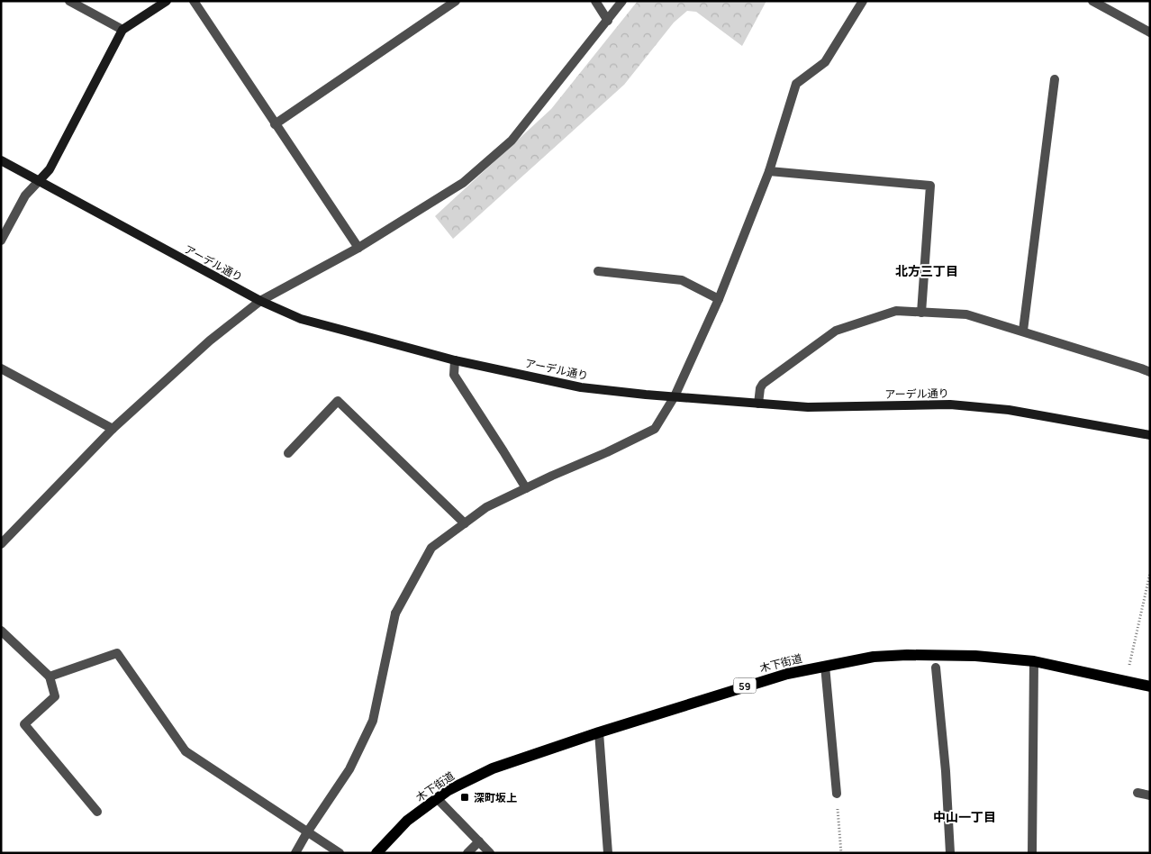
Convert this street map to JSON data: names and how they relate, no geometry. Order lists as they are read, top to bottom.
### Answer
{
  "streets": {
    "main road": ["木下街道", "59"],
    "street": ["アーデル通り"]
  },
  "districts": ["北方三丁目", "中山一丁目"],
  "places": {
    "transit": ["深町坂上"]
  }
}
